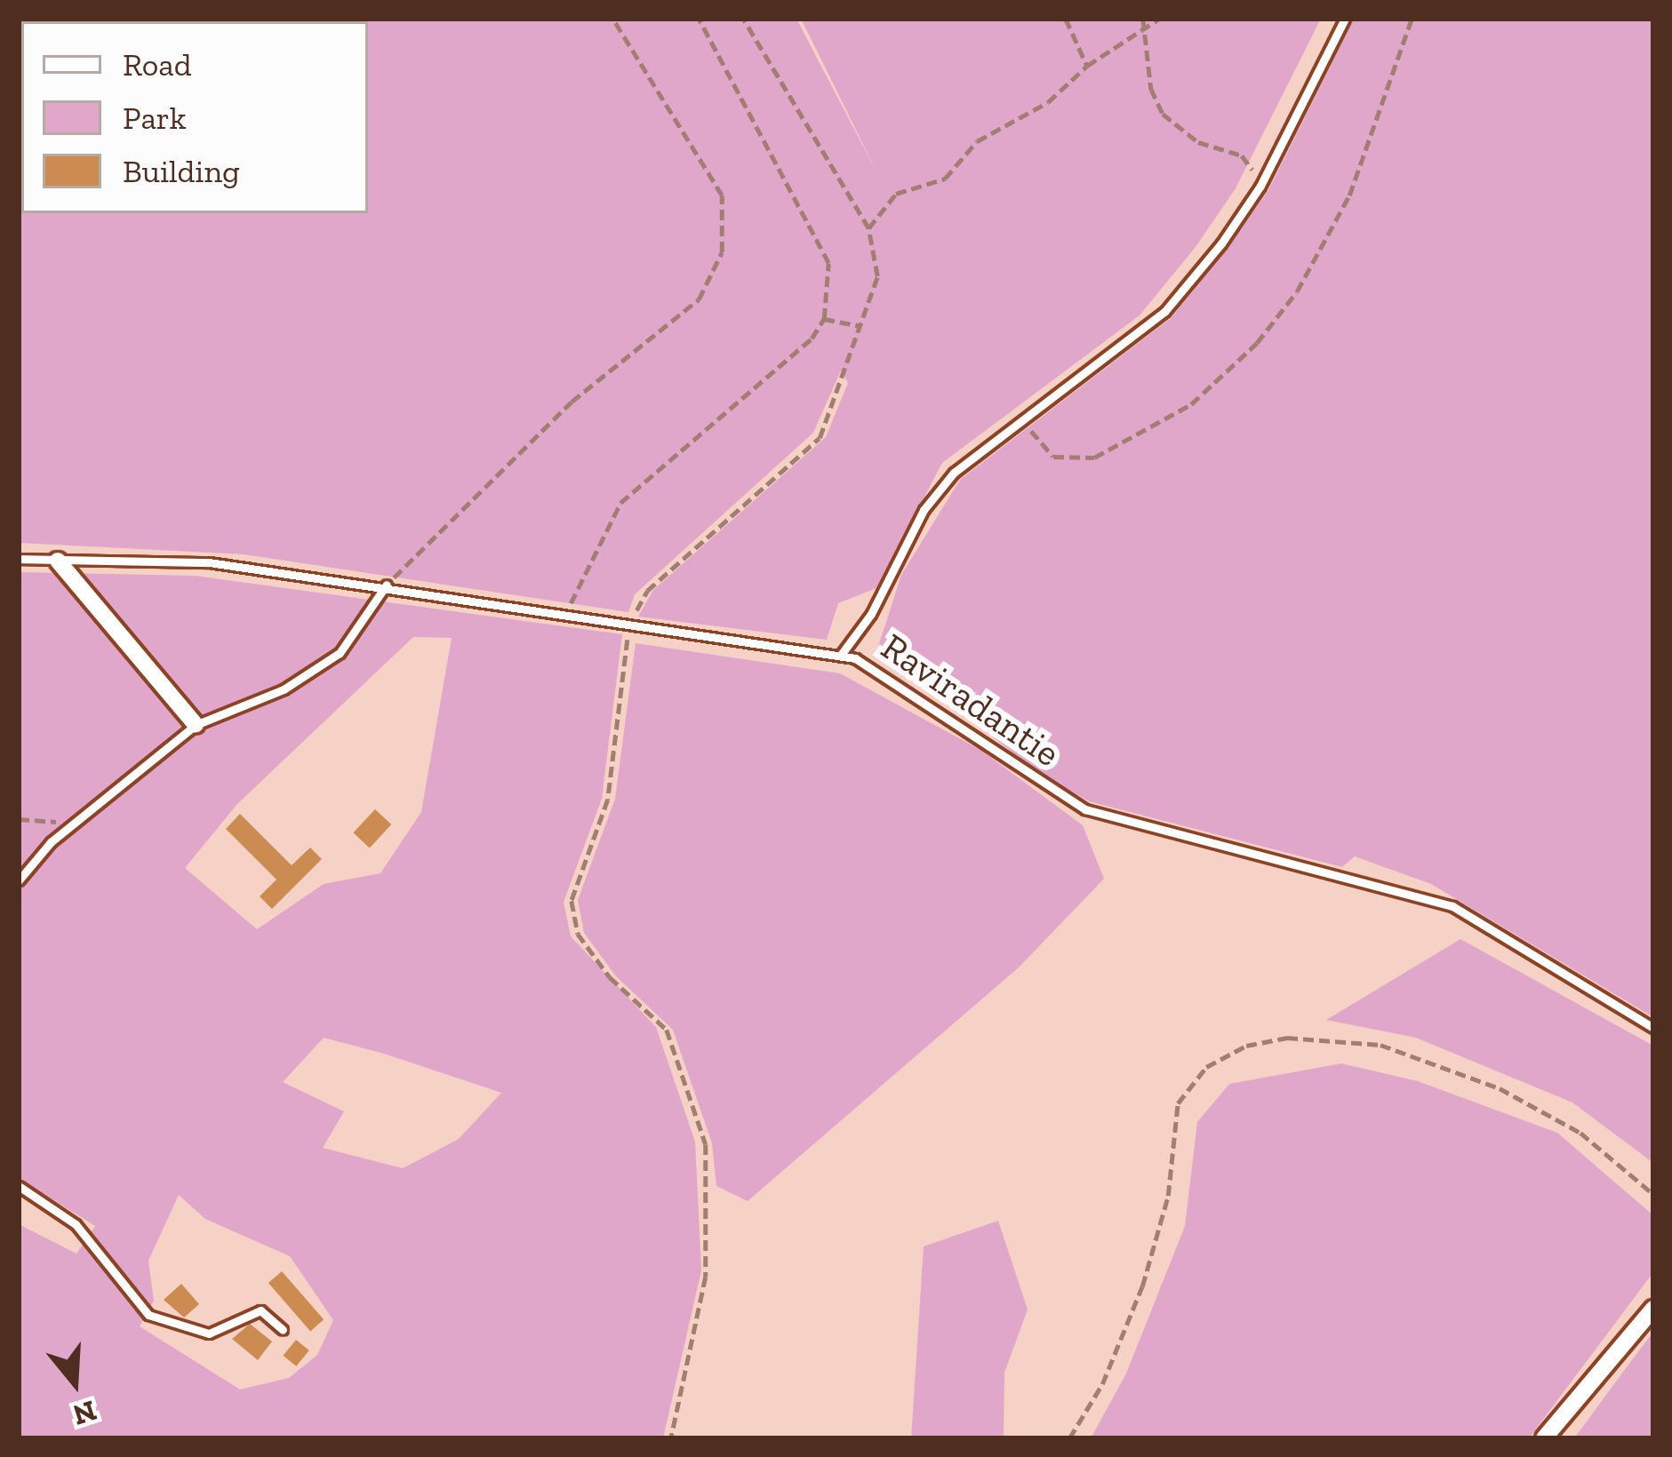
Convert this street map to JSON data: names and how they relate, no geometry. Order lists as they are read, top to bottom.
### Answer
{
  "streets": {
    "lane": ["Raviradantie"]
  },
  "legend": ["Road", "Park", "Building"],
  "north": "bottom"
}
